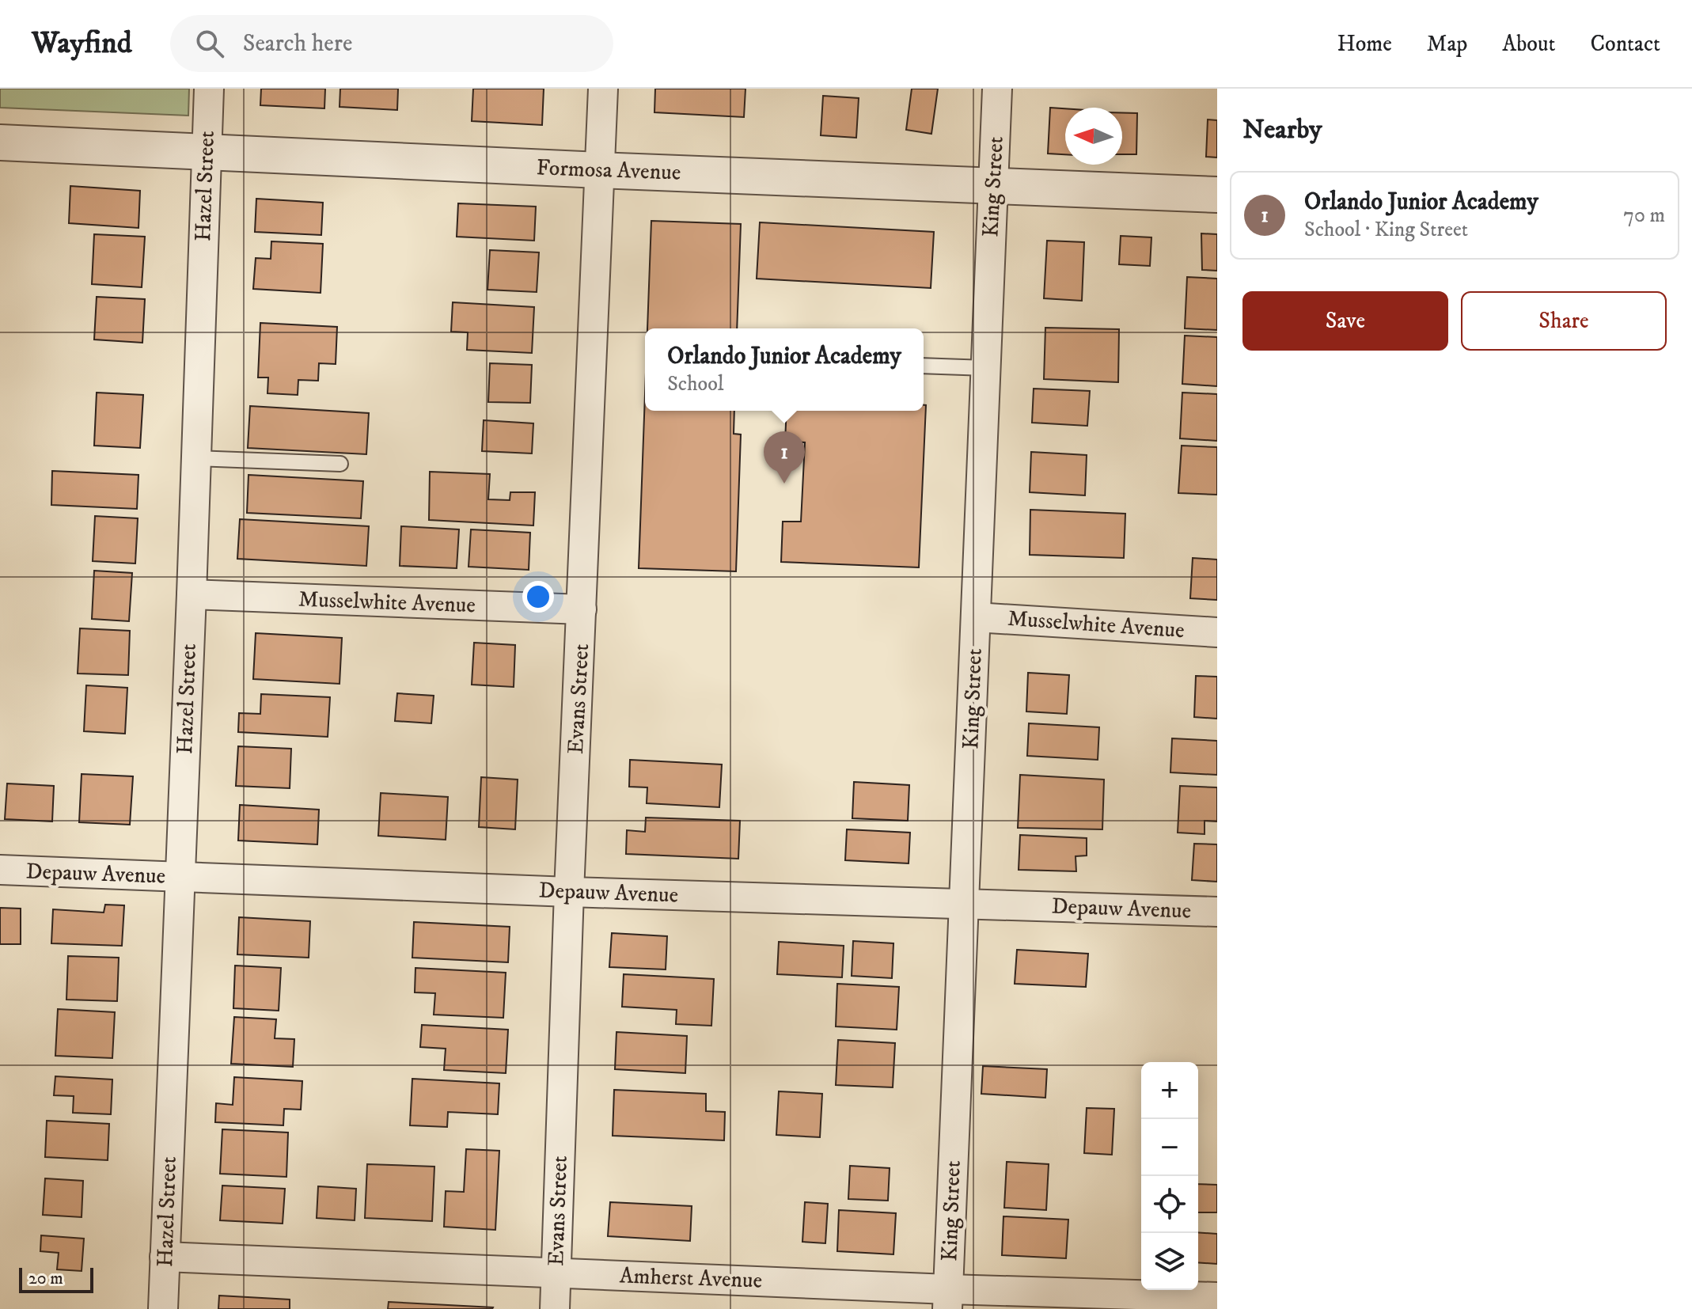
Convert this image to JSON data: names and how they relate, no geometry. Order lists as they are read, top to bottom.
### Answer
{
  "streets": {
    "street": [
      "Formosa Avenue",
      "Hazel Street",
      "King Street",
      "Musselwhite Avenue",
      "Evans Street",
      "Depauw Avenue",
      "Amherst Avenue"
    ]
  },
  "crossings": [
    ["Formosa Avenue", "Hazel Street"],
    ["Formosa Avenue", "King Street"],
    ["Formosa Avenue", "Evans Street"],
    ["Hazel Street", "Musselwhite Avenue"],
    ["Hazel Street", "Depauw Avenue"],
    ["Hazel Street", "Amherst Avenue"],
    ["King Street", "Musselwhite Avenue"],
    ["King Street", "Depauw Avenue"],
    ["King Street", "Amherst Avenue"],
    ["Musselwhite Avenue", "Evans Street"],
    ["Evans Street", "Depauw Avenue"],
    ["Evans Street", "Amherst Avenue"]
  ],
  "scale_bar": "20 m",
  "north": "left",
  "page": {
    "header": "Wayfind",
    "search": "Search here",
    "nav": [
      "Home",
      "Map",
      "About",
      "Contact"
    ],
    "heading": "Nearby",
    "list": [
      {
        "mark": "1",
        "name": "Orlando Junior Academy",
        "note": "School · King Street",
        "value": "70 m"
      }
    ],
    "buttons": ["Save", "Share"],
    "popup": ["Orlando Junior Academy", "School"],
    "pins": "1",
    "map_buttons": ["+", "−"],
    "scale": "20 m"
  }
}
